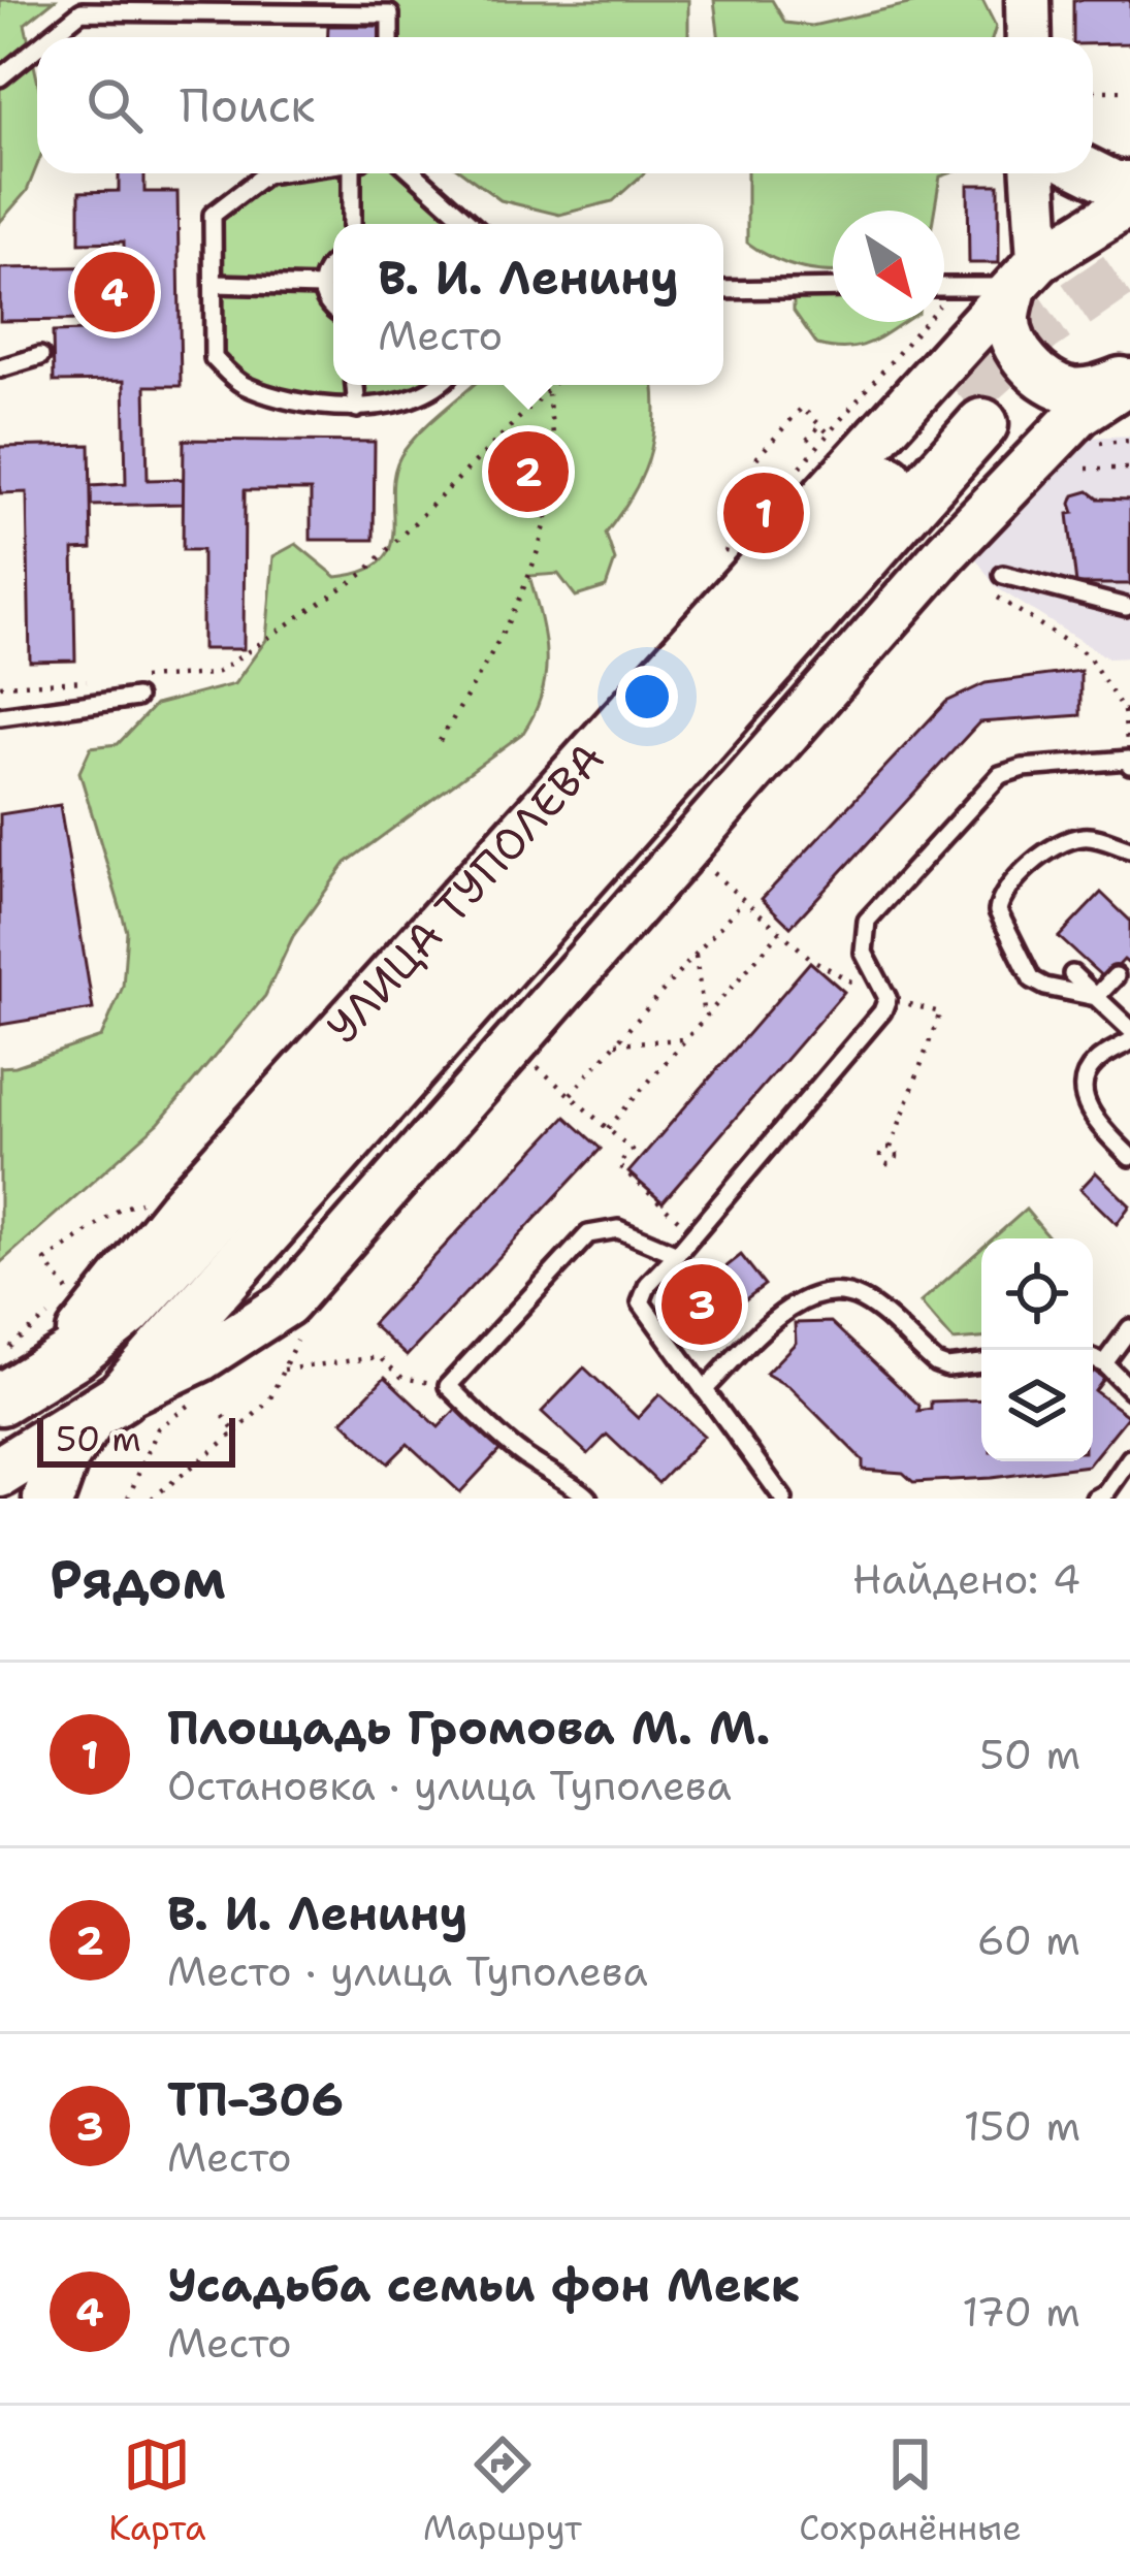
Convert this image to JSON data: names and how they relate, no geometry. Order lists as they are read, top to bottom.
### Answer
{
  "streets": {
    "main road": ["УЛИЦА ТУПОЛЕВА"]
  },
  "scale_bar": "50 m",
  "north": "bottom right",
  "page": {
    "search": "Поиск",
    "popup": ["В. И. Ленину", "Место"],
    "pins": [
      "4",
      "2",
      "1",
      "3"
    ],
    "scale": "50 m",
    "heading": ["Рядом", "Найдено: 4"],
    "list": [
      {
        "mark": "1",
        "name": "Площадь Громова М. М.",
        "note": "Остановка · улица Туполева",
        "value": "50 m"
      },
      {
        "mark": "2",
        "name": "В. И. Ленину",
        "note": "Место · улица Туполева",
        "value": "60 m"
      },
      {
        "mark": "3",
        "name": "ТП-306",
        "note": "Место",
        "value": "150 m"
      },
      {
        "mark": "4",
        "name": "Усадьба семьи фон Мекк",
        "note": "Место",
        "value": "170 m"
      }
    ],
    "nav": ["Карта", "Маршрут", "Сохранённые"]
  }
}
